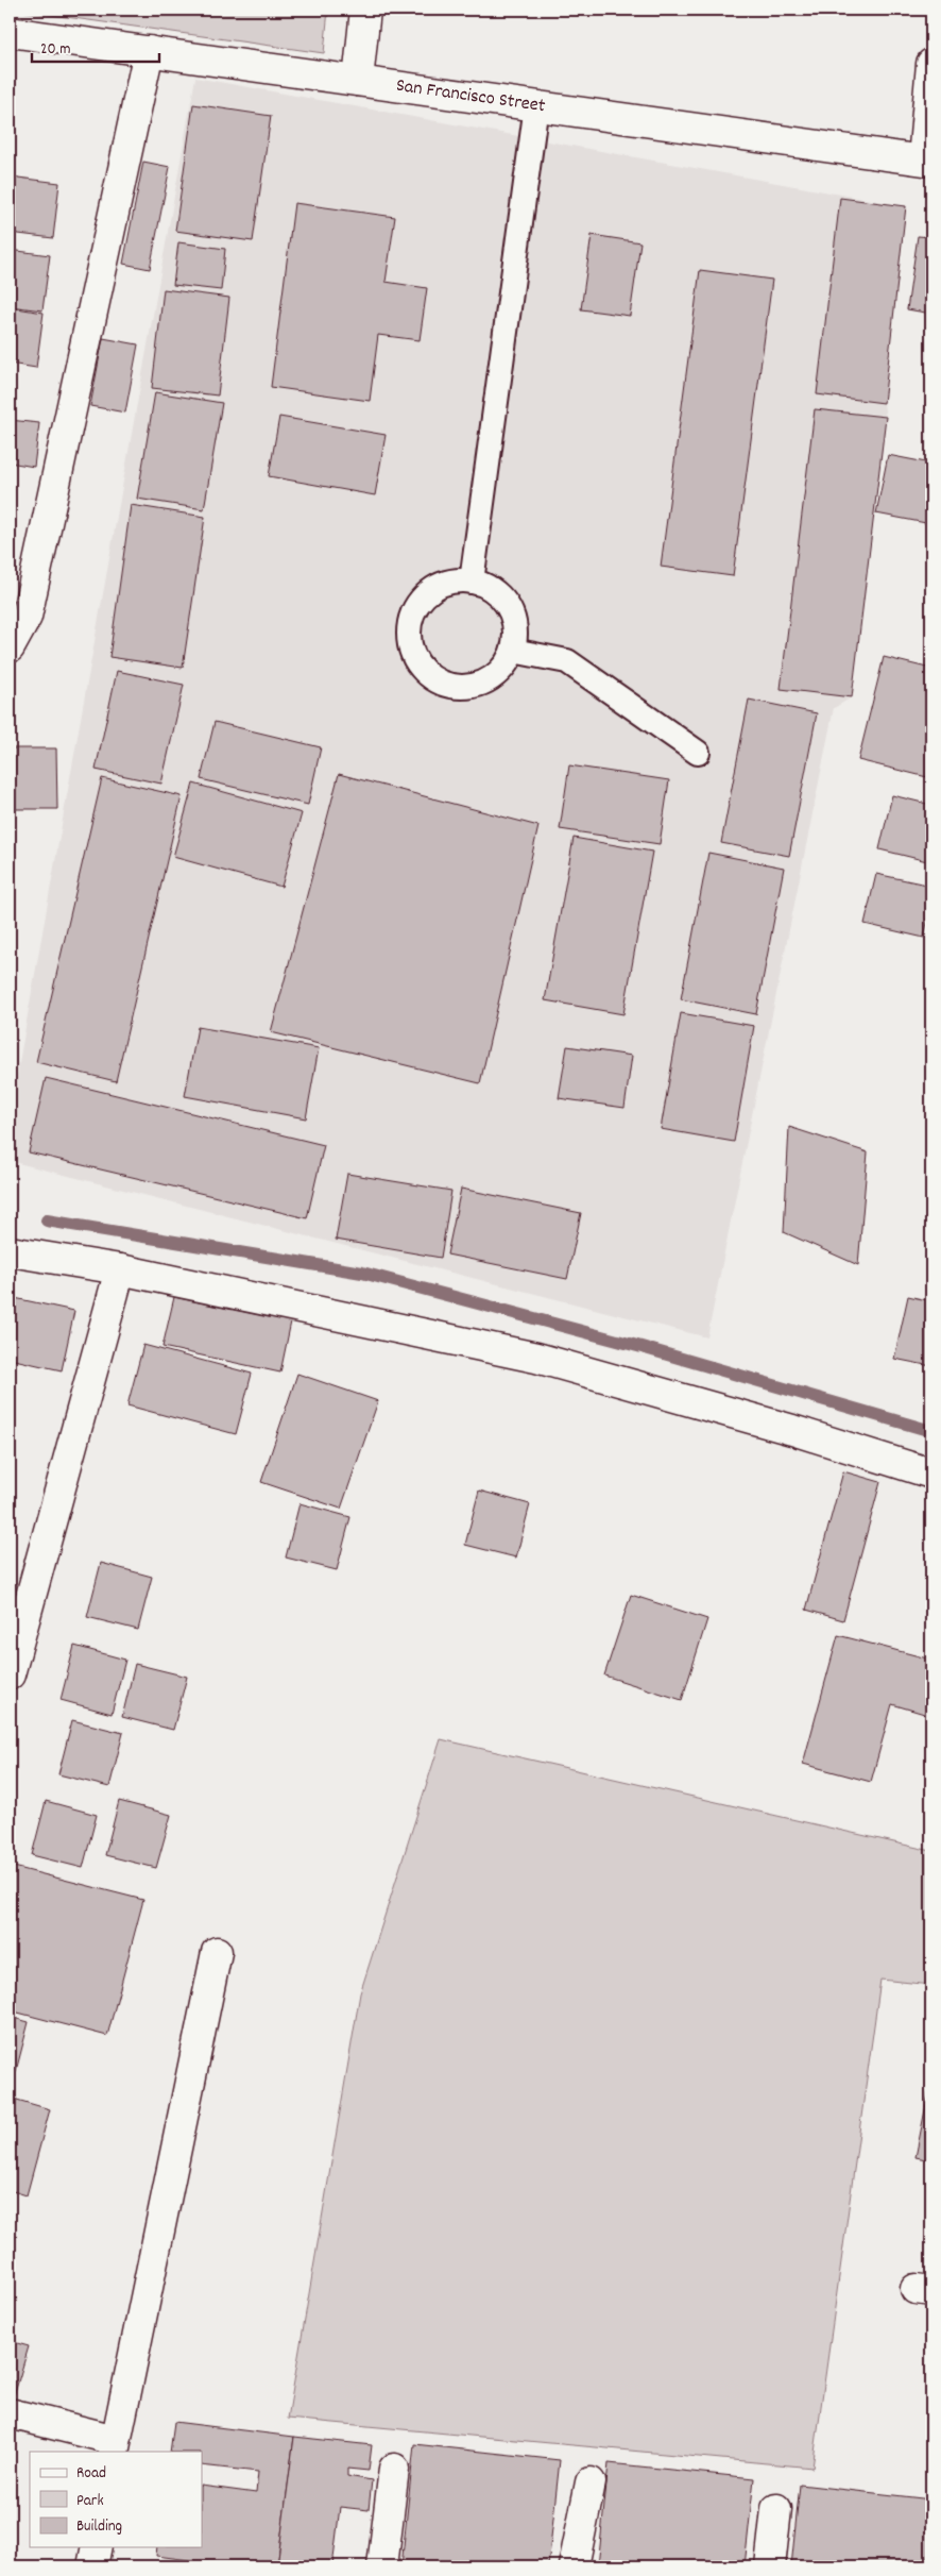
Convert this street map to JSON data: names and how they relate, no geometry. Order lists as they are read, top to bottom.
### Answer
{
  "streets": {
    "street": ["San Francisco Street"]
  },
  "legend": ["Road", "Park", "Building"],
  "scale_bar": "20 m"
}
